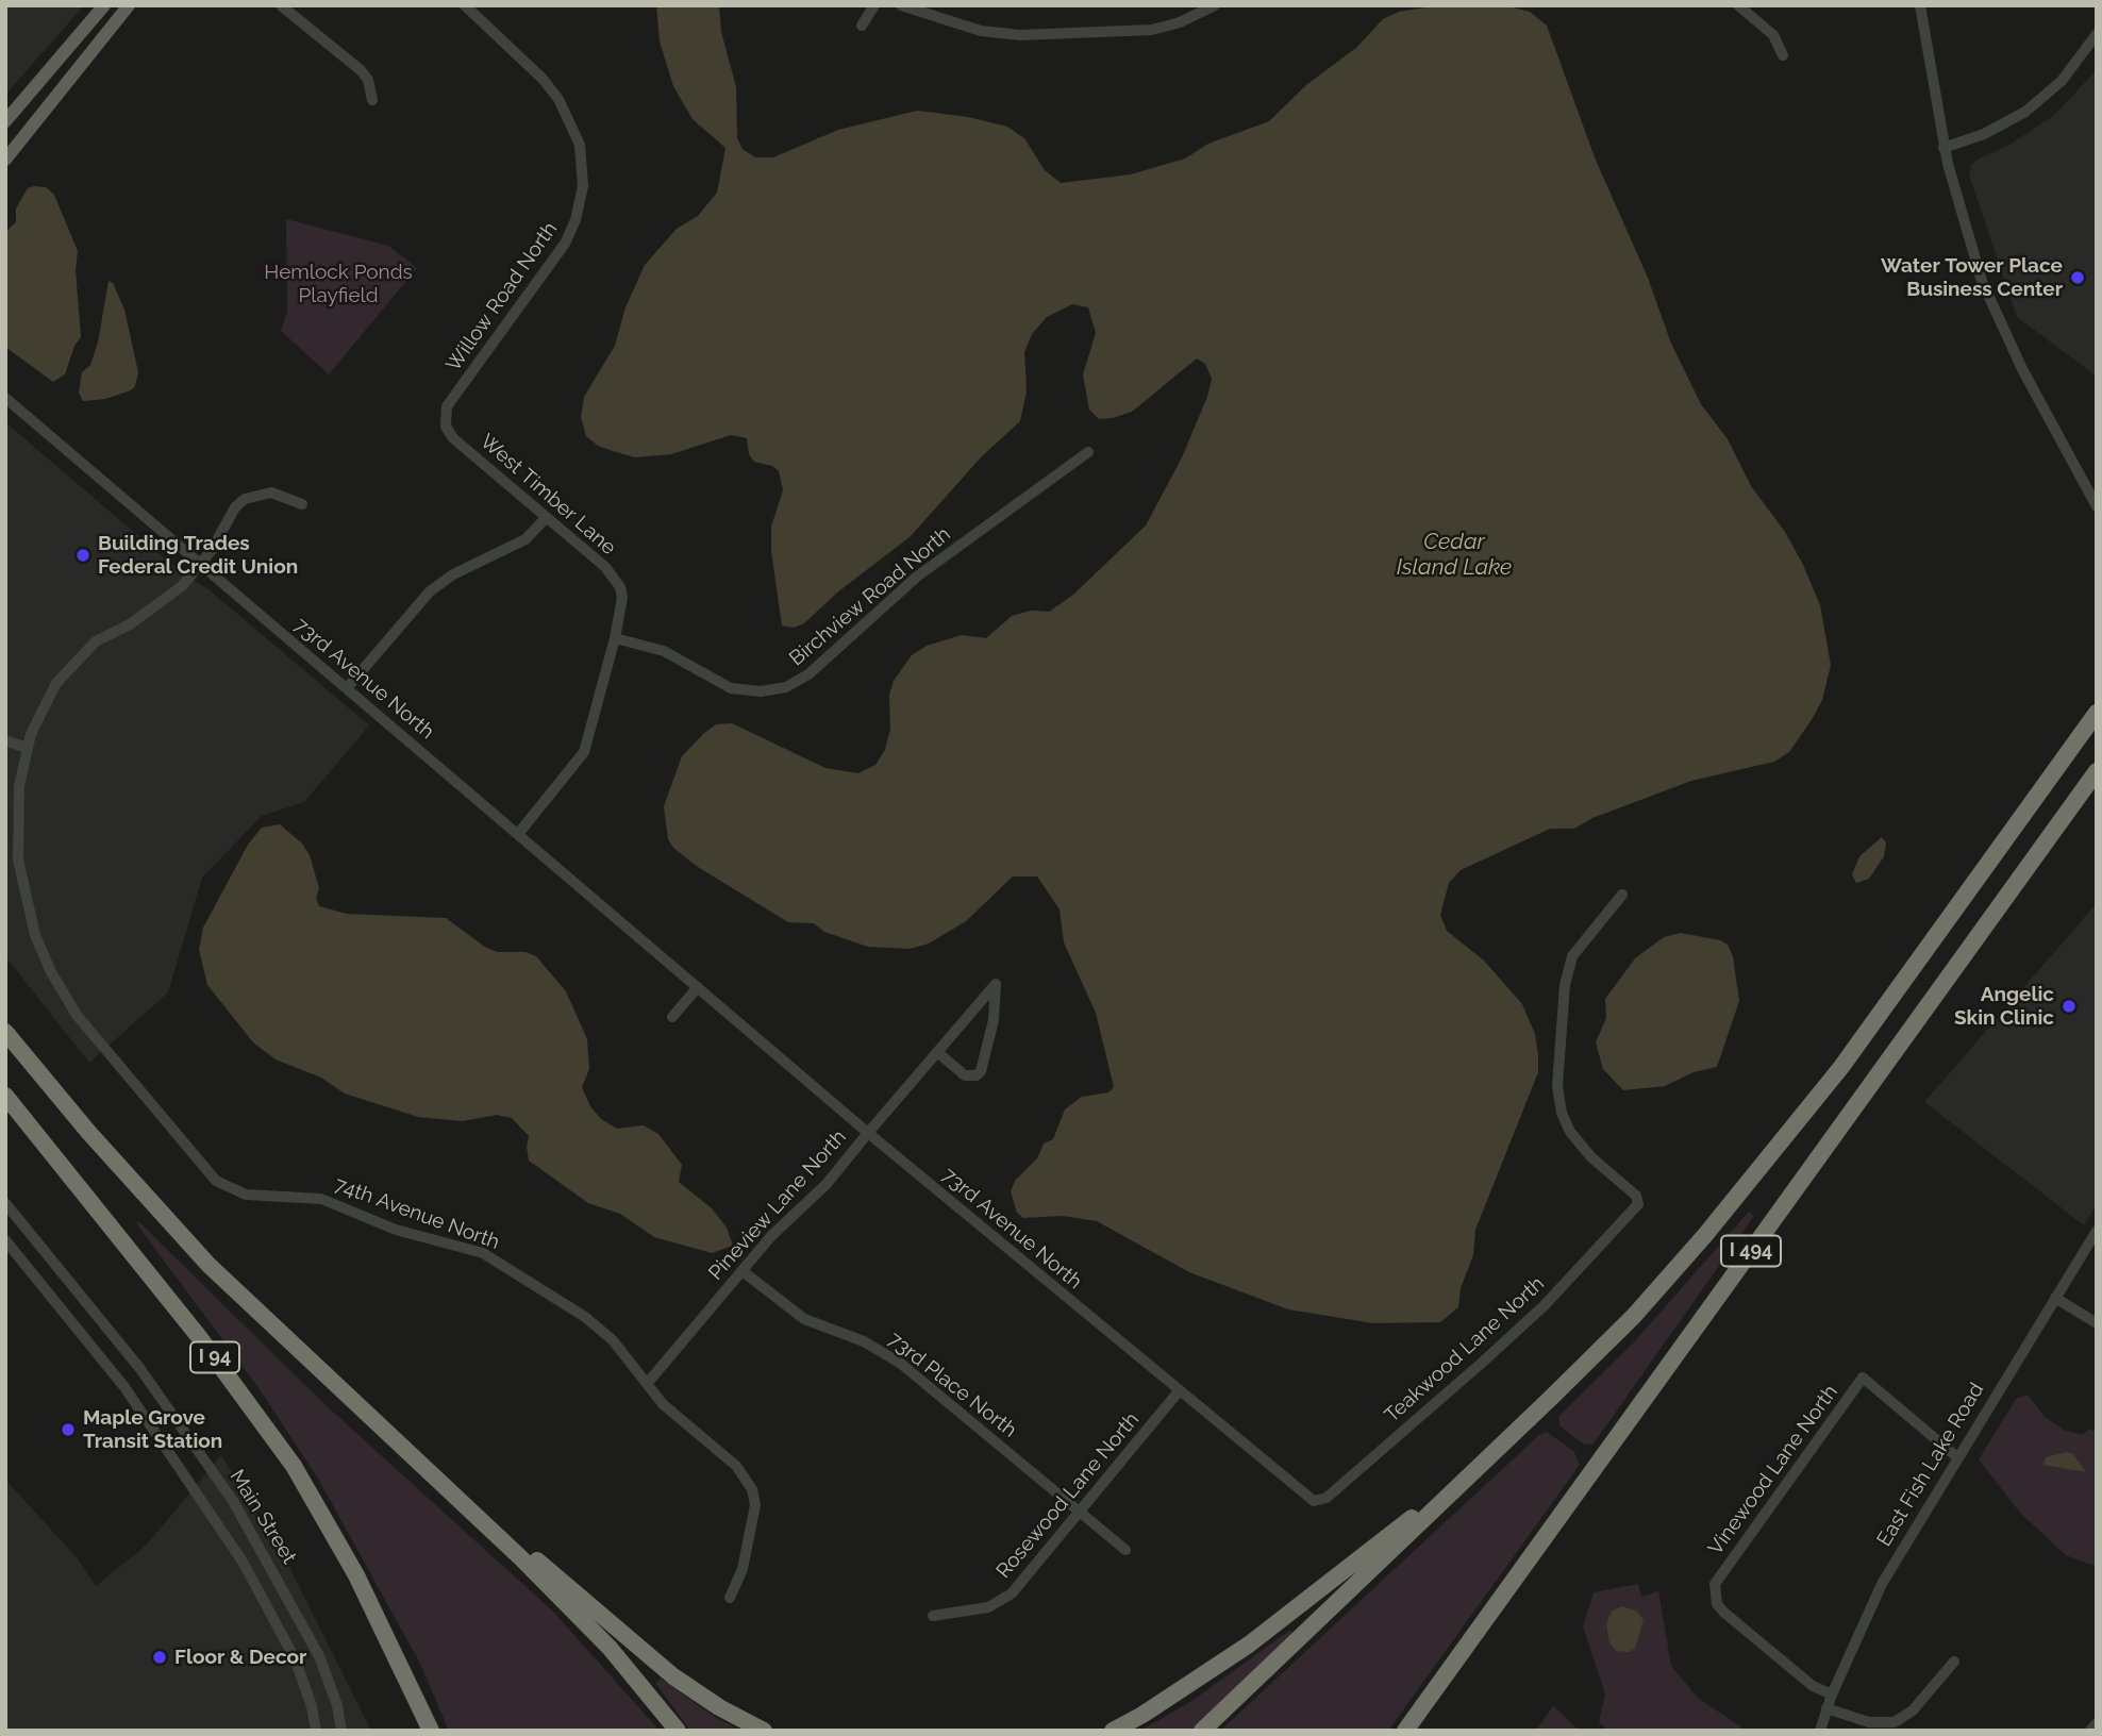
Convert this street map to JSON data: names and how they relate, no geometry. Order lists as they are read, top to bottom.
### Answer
{
  "streets": {
    "highway": ["I 494", "I 94"],
    "street": [
      "Willow Road North",
      "West Timber Lane",
      "Birchview Road North",
      "73rd Avenue North",
      "Pineview Lane North",
      "74th Avenue North",
      "Teakwood Lane North",
      "73rd Place North",
      "East Fish Lake Road",
      "Vinewood Lane North",
      "Rosewood Lane North",
      "Main Street"
    ]
  },
  "crossings": [
    ["Willow Road North", "West Timber Lane"],
    ["West Timber Lane", "Birchview Road North"],
    ["West Timber Lane", "73rd Avenue North"],
    ["73rd Avenue North", "Pineview Lane North"],
    ["73rd Avenue North", "74th Avenue North"],
    ["73rd Avenue North", "Teakwood Lane North"],
    ["73rd Avenue North", "Rosewood Lane North"],
    ["Pineview Lane North", "74th Avenue North"],
    ["Pineview Lane North", "73rd Place North"],
    ["73rd Place North", "Rosewood Lane North"],
    ["East Fish Lake Road", "Vinewood Lane North"]
  ],
  "water": ["Cedar Island Lake"],
  "parks": ["Hemlock Ponds Playfield"],
  "places": [
    "Water Tower Place Business Center",
    "Building Trades Federal Credit Union",
    "Angelic Skin Clinic",
    "Maple Grove Transit Station",
    "Floor & Decor"
  ]
}
